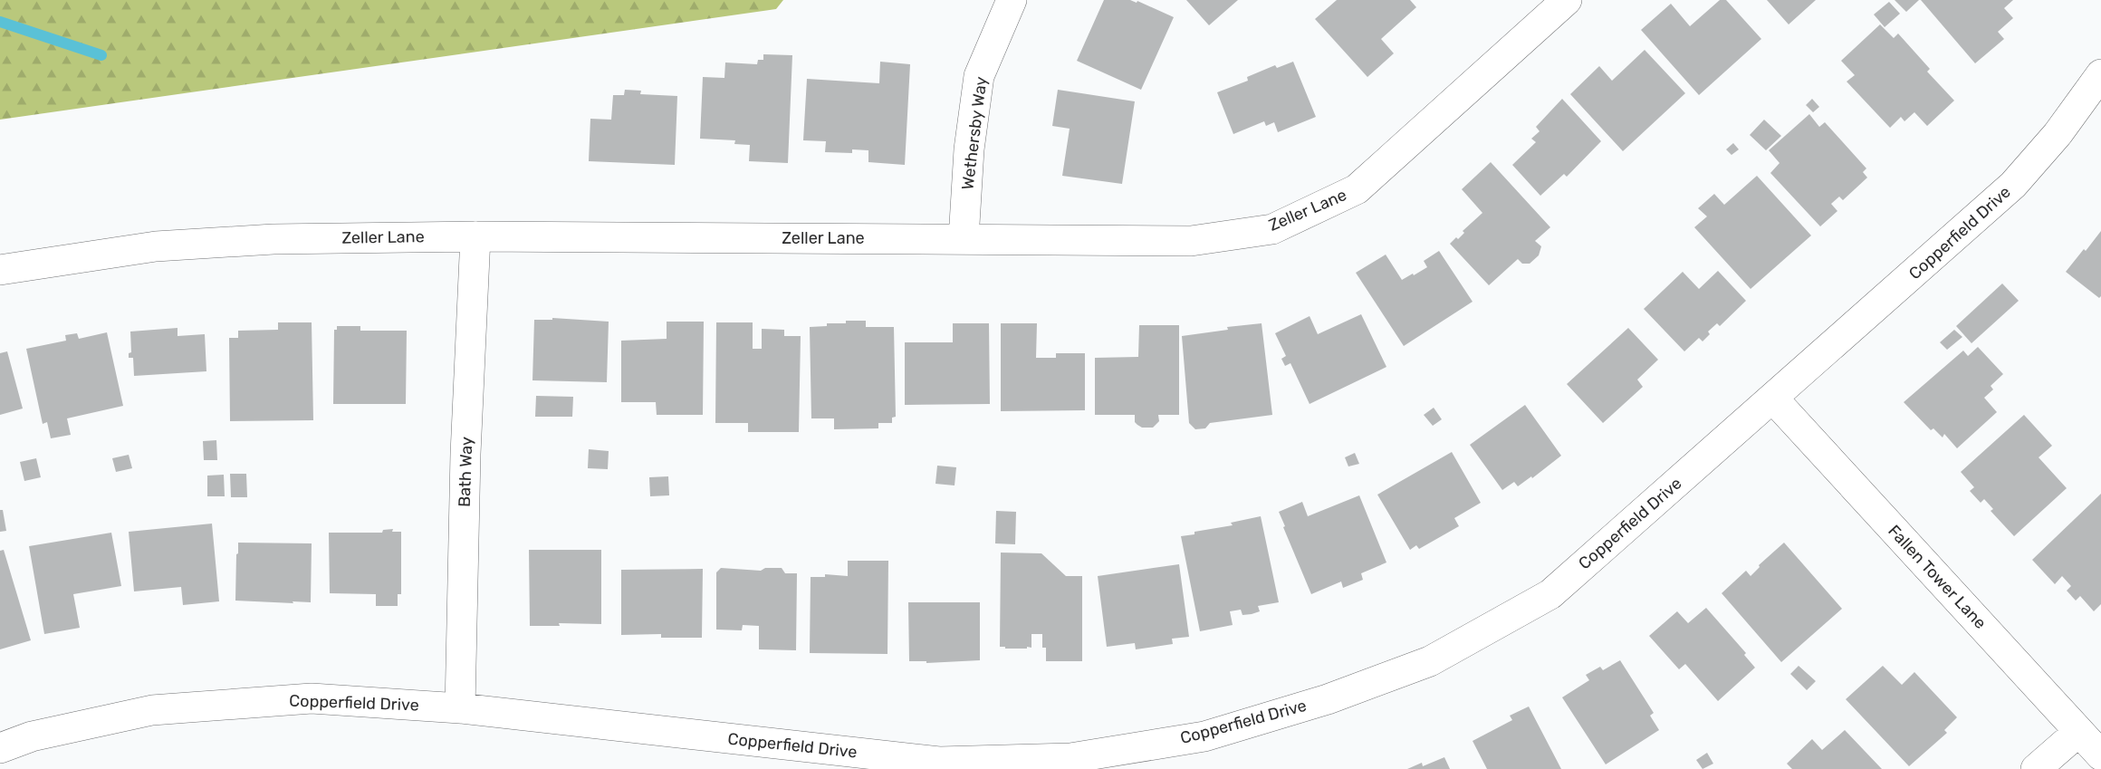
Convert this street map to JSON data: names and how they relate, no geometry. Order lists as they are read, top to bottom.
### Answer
{
  "streets": {
    "street": [
      "Wethersby Way",
      "Zeller Lane",
      "Copperfield Drive",
      "Bath Way",
      "Fallen Tower Lane"
    ]
  },
  "crossings": [
    ["Wethersby Way", "Zeller Lane"],
    ["Zeller Lane", "Bath Way"],
    ["Copperfield Drive", "Bath Way"],
    ["Copperfield Drive", "Fallen Tower Lane"]
  ]
}
